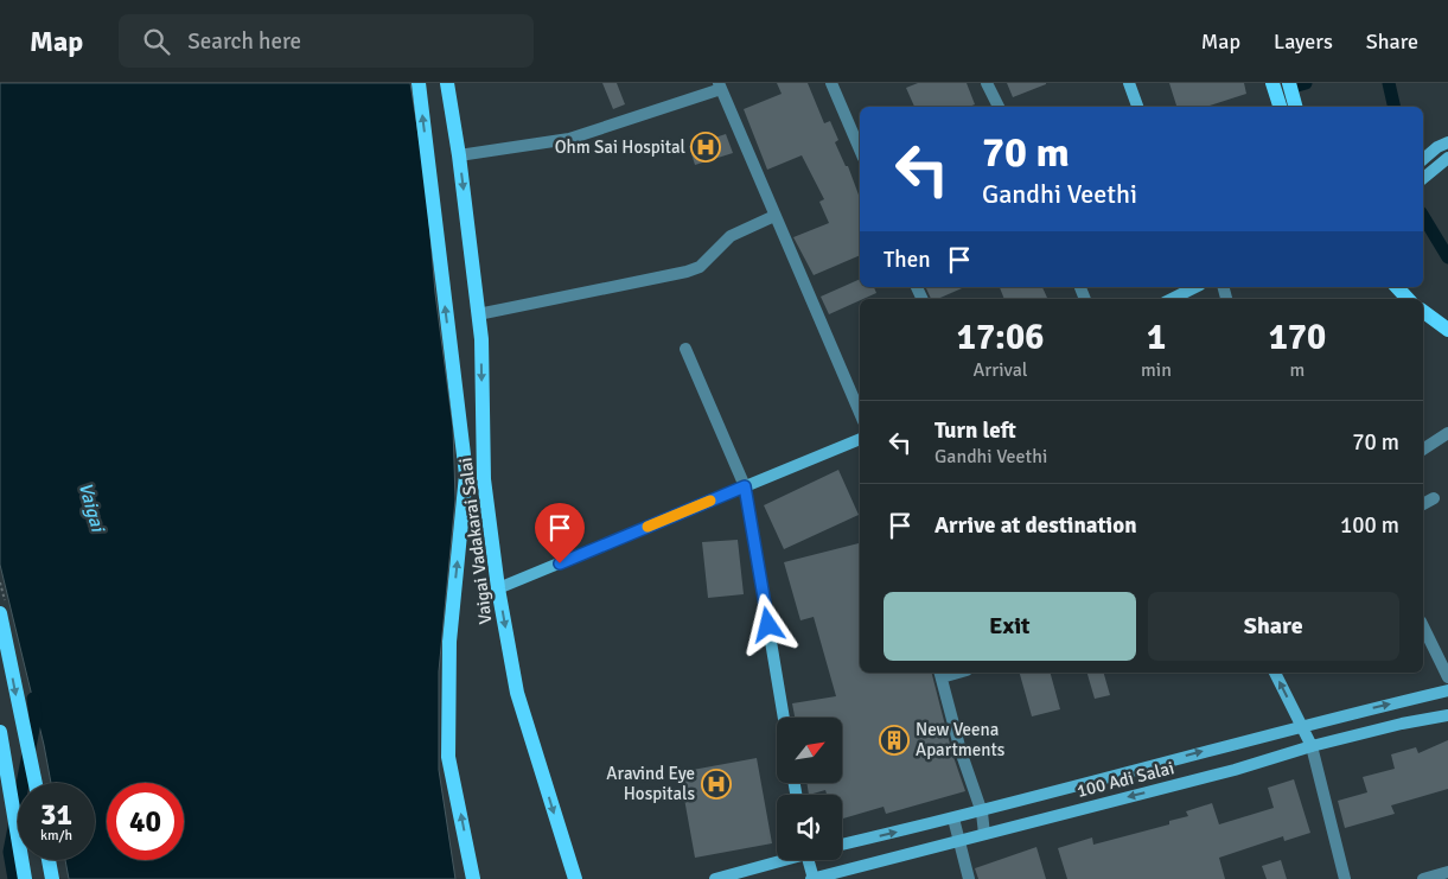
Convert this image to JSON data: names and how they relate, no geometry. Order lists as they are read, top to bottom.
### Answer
{
  "streets": {
    "main road": ["Vaigai Vadakarai Salai", "100 Adi Salai"]
  },
  "water": ["Vaigai"],
  "places": {
    "hospital": ["Ohm Sai Hospital", "Aravind Eye Hospitals"],
    "building": ["New Veena Apartments"]
  },
  "north": "top right",
  "page": {
    "header": "Map",
    "search": "Search here",
    "nav": ["Map", "Layers", "Share"],
    "turn": ["70 m", "Gandhi Veethi"],
    "then": "Then",
    "eta": [
      "17:06",
      "Arrival",
      "1",
      "min",
      "170",
      "m"
    ],
    "list": [
      {
        "name": "Turn left",
        "note": "Gandhi Veethi",
        "value": "70 m"
      },
      {
        "name": "Arrive at destination",
        "value": "100 m"
      }
    ],
    "buttons": ["Exit", "Share"],
    "speed": "31 km/h",
    "limit": "40"
  }
}
